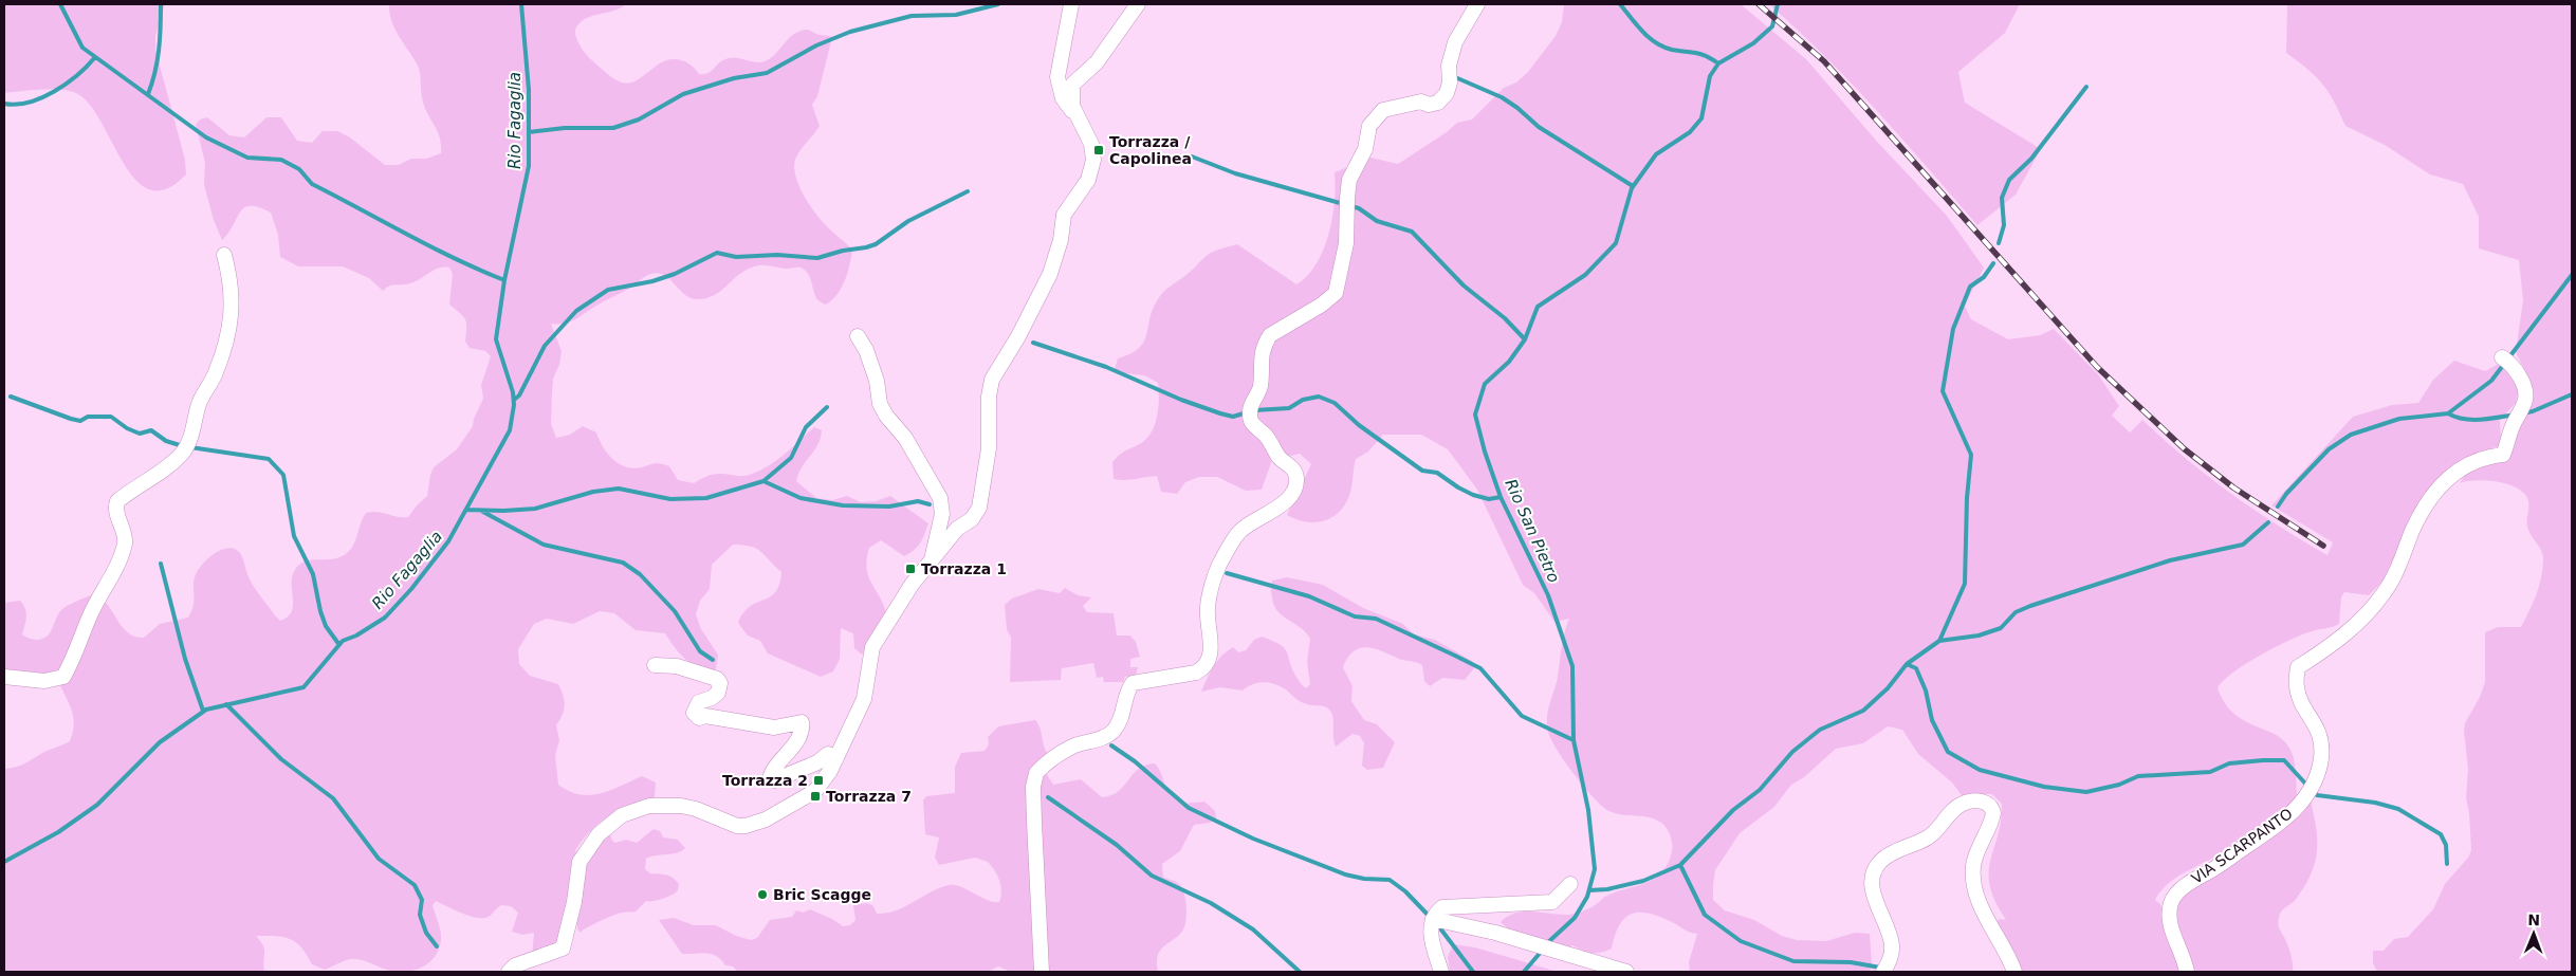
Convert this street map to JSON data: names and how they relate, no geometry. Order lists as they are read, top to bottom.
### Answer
{
  "streets": {
    "street": ["VIA SCARPANTO"]
  },
  "water": ["Rio Fagaglia", "Rio San Pietro"],
  "places": {
    "transit": [
      "Torrazza / Capolinea",
      "Torrazza 1",
      "Torrazza 2",
      "Torrazza 7"
    ],
    "other": ["Bric Scagge"]
  },
  "north": "top"
}
